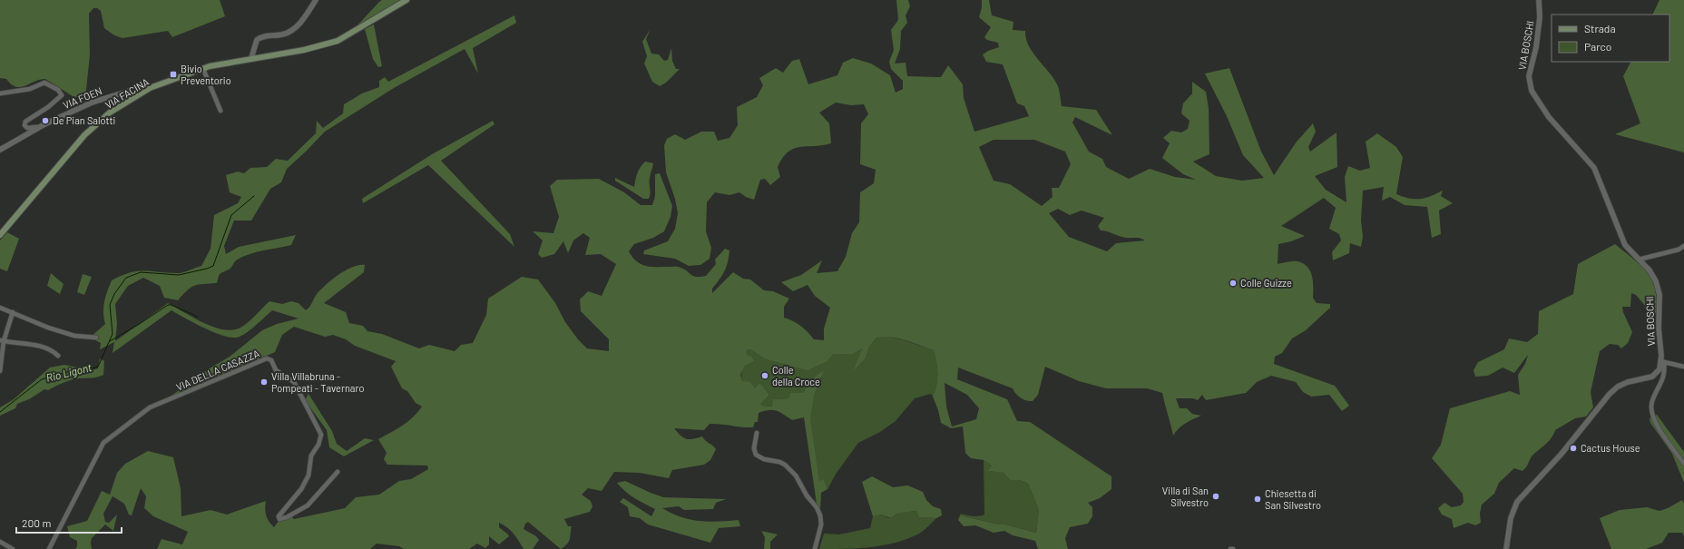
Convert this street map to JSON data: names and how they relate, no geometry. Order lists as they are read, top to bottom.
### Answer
{
  "streets": {
    "main road": ["VIA FACINA"],
    "street": ["VIA BOSCHI", "VIA FOEN", "VIA DELLA CASAZZA"]
  },
  "crossings": [
    ["VIA FACINA", "VIA FOEN"]
  ],
  "water": ["Rio Ligont"],
  "places": {
    "transit": ["Bivio Preventorio"],
    "other": [
      "De Pian Salotti",
      "Colle Guizze",
      "Colle della Croce",
      "Villa Villabruna - Pompeati - Tavernaro",
      "Cactus House",
      "Villa di San Silvestro",
      "Chiesetta di San Silvestro"
    ]
  },
  "legend": ["Strada", "Parco"],
  "scale_bar": "200 m"
}
